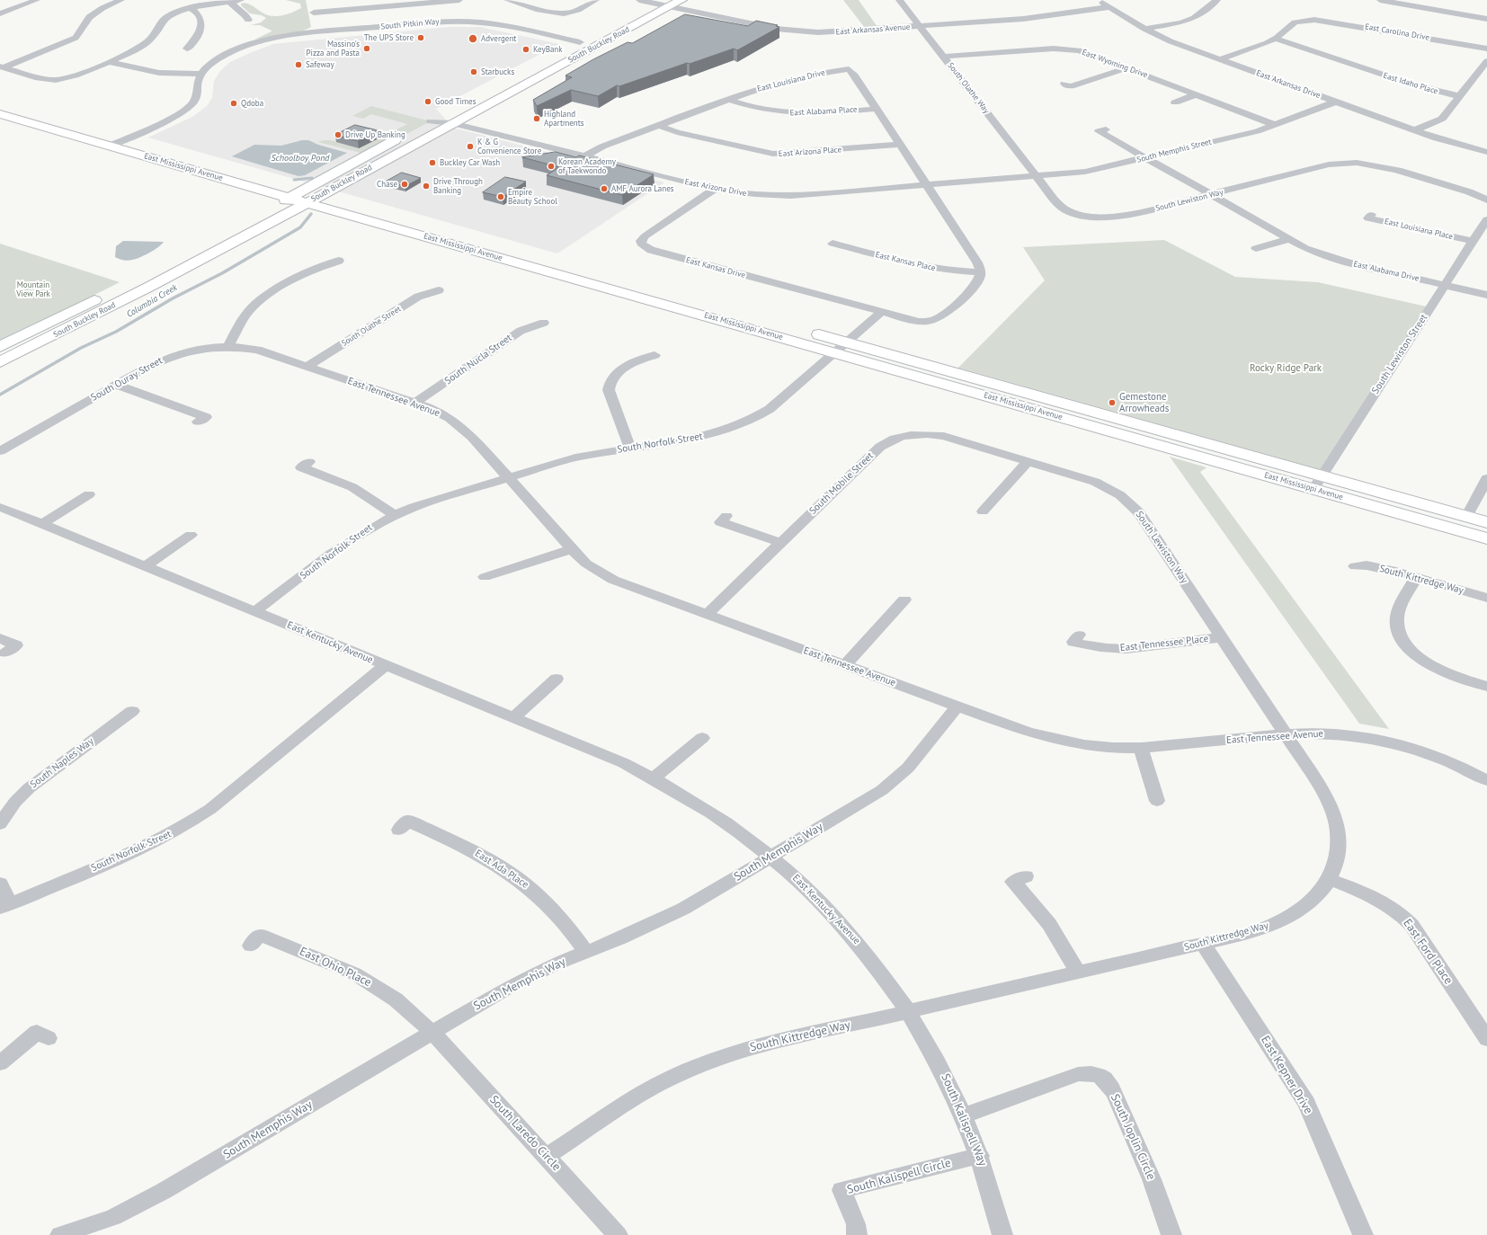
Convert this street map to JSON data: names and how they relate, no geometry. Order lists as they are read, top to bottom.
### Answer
{
  "streets": {
    "main road": ["South Buckley Road", "East Mississippi Avenue"],
    "street": [
      "South Pitkin Way",
      "East Arkansas Avenue",
      "East Carolina Drive",
      "East Wyoming Drive",
      "East Louisiana Drive",
      "East Idaho Place",
      "East Arkansas Drive",
      "South Olathe Way",
      "East Alabama Place",
      "South Memphis Street",
      "East Arizona Place",
      "East Arizona Drive",
      "South Lewiston Way",
      "East Louisiana Place",
      "East Kansas Place",
      "East Kansas Drive",
      "East Alabama Drive",
      "South Olathe Street",
      "South Lewiston Street",
      "South Nucla Street",
      "South Ouray Street",
      "East Tennessee Avenue",
      "South Norfolk Street",
      "South Mobile Street",
      "South Kittredge Way",
      "East Kentucky Avenue",
      "East Tennessee Place",
      "South Naples Way",
      "South Memphis Way",
      "East Ada Place",
      "East Ford Place",
      "East Ohio Place",
      "East Kepner Drive",
      "South Kalispell Way",
      "South Laredo Circle",
      "South Joplin Circle",
      "South Kalispell Circle"
    ]
  },
  "crossings": [
    ["South Pitkin Way", "South Buckley Road"],
    ["East Arkansas Avenue", "South Buckley Road"],
    ["East Arkansas Avenue", "East Arkansas Drive"],
    ["East Arkansas Avenue", "South Olathe Way"],
    ["East Carolina Drive", "East Idaho Place"],
    ["East Carolina Drive", "East Arkansas Drive"],
    ["South Buckley Road", "East Mississippi Avenue"],
    ["South Buckley Road", "East Arizona Drive"],
    ["East Wyoming Drive", "South Olathe Way"],
    ["East Wyoming Drive", "South Memphis Street"],
    ["East Louisiana Drive", "East Alabama Place"],
    ["East Louisiana Drive", "East Arizona Place"],
    ["East Louisiana Drive", "East Arizona Drive"],
    ["East Arkansas Drive", "South Memphis Street"],
    ["South Olathe Way", "South Memphis Street"],
    ["South Olathe Way", "South Lewiston Way"],
    ["South Memphis Street", "East Arizona Drive"],
    ["South Memphis Street", "South Lewiston Way"],
    ["South Memphis Street", "East Alabama Drive"],
    ["East Mississippi Avenue", "South Lewiston Street"],
    ["East Mississippi Avenue", "South Norfolk Street"],
    ["East Arizona Drive", "East Kansas Drive"],
    ["South Lewiston Way", "East Alabama Drive"],
    ["South Lewiston Way", "East Tennessee Avenue"],
    ["South Lewiston Way", "South Mobile Street"],
    ["South Lewiston Way", "South Kittredge Way"],
    ["South Lewiston Way", "East Tennessee Place"],
    ["East Louisiana Place", "South Lewiston Street"],
    ["East Kansas Drive", "South Norfolk Street"],
    ["East Alabama Drive", "South Lewiston Street"],
    ["South Olathe Street", "East Tennessee Avenue"],
    ["South Nucla Street", "East Tennessee Avenue"],
    ["South Ouray Street", "East Tennessee Avenue"],
    ["East Tennessee Avenue", "South Norfolk Street"],
    ["East Tennessee Avenue", "South Mobile Street"],
    ["East Tennessee Avenue", "South Kittredge Way"],
    ["East Tennessee Avenue", "South Memphis Way"],
    ["South Norfolk Street", "East Kentucky Avenue"],
    ["South Kittredge Way", "East Kentucky Avenue"],
    ["South Kittredge Way", "East Ford Place"],
    ["South Kittredge Way", "East Kepner Drive"],
    ["South Kittredge Way", "South Kalispell Way"],
    ["South Kittredge Way", "South Laredo Circle"],
    ["East Kentucky Avenue", "South Memphis Way"],
    ["East Kentucky Avenue", "South Kalispell Way"],
    ["South Memphis Way", "East Ada Place"],
    ["South Memphis Way", "East Ohio Place"],
    ["South Memphis Way", "South Laredo Circle"],
    ["East Ohio Place", "South Laredo Circle"],
    ["South Kalispell Way", "South Joplin Circle"],
    ["South Kalispell Way", "South Kalispell Circle"]
  ],
  "water": ["Schoolboy Pond", "Columbia Creek"],
  "parks": ["Mountain View Park", "Rocky Ridge Park"],
  "places": [
    "The UPS Store",
    "Advergent",
    "Massino's Pizza and Pasta",
    "KeyBank",
    "Safeway",
    "Starbucks",
    "Good Times",
    "Qdoba",
    "Highland Apartments",
    "Drive Up Banking",
    "K & G Convenience Store",
    "Buckley Car Wash",
    "Korean Academy of Taekwondo",
    "Chase",
    "Drive Through Banking",
    "AMF Aurora Lanes",
    "Empire Beauty School",
    "Gemestone Arrowheads"
  ]
}
